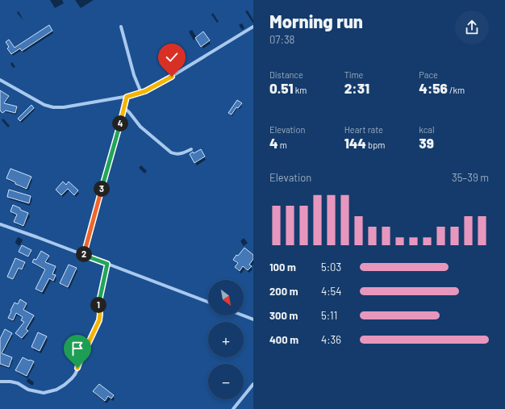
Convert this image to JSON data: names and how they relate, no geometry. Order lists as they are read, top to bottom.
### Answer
{
  "north": "bottom right",
  "page": {
    "heading": ["Morning run", "07:38"],
    "stats": [
      ["Distance", "0.51 km"],
      ["Time", "2:31"],
      ["Pace", "4:56 /km"],
      ["Elevation", "4 m"],
      ["Heart rate", "144 bpm"],
      ["kcal", "39"]
    ],
    "pins": [
      "4",
      "3",
      "2",
      "1"
    ],
    "chart": ["Elevation", "35–39 m"],
    "list": [
      {
        "name": "100 m",
        "note": "5:03"
      },
      {
        "name": "200 m",
        "note": "4:54"
      },
      {
        "name": "300 m",
        "note": "5:11"
      },
      {
        "name": "400 m",
        "note": "4:36"
      }
    ],
    "map_buttons": ["+", "−"]
  }
}
